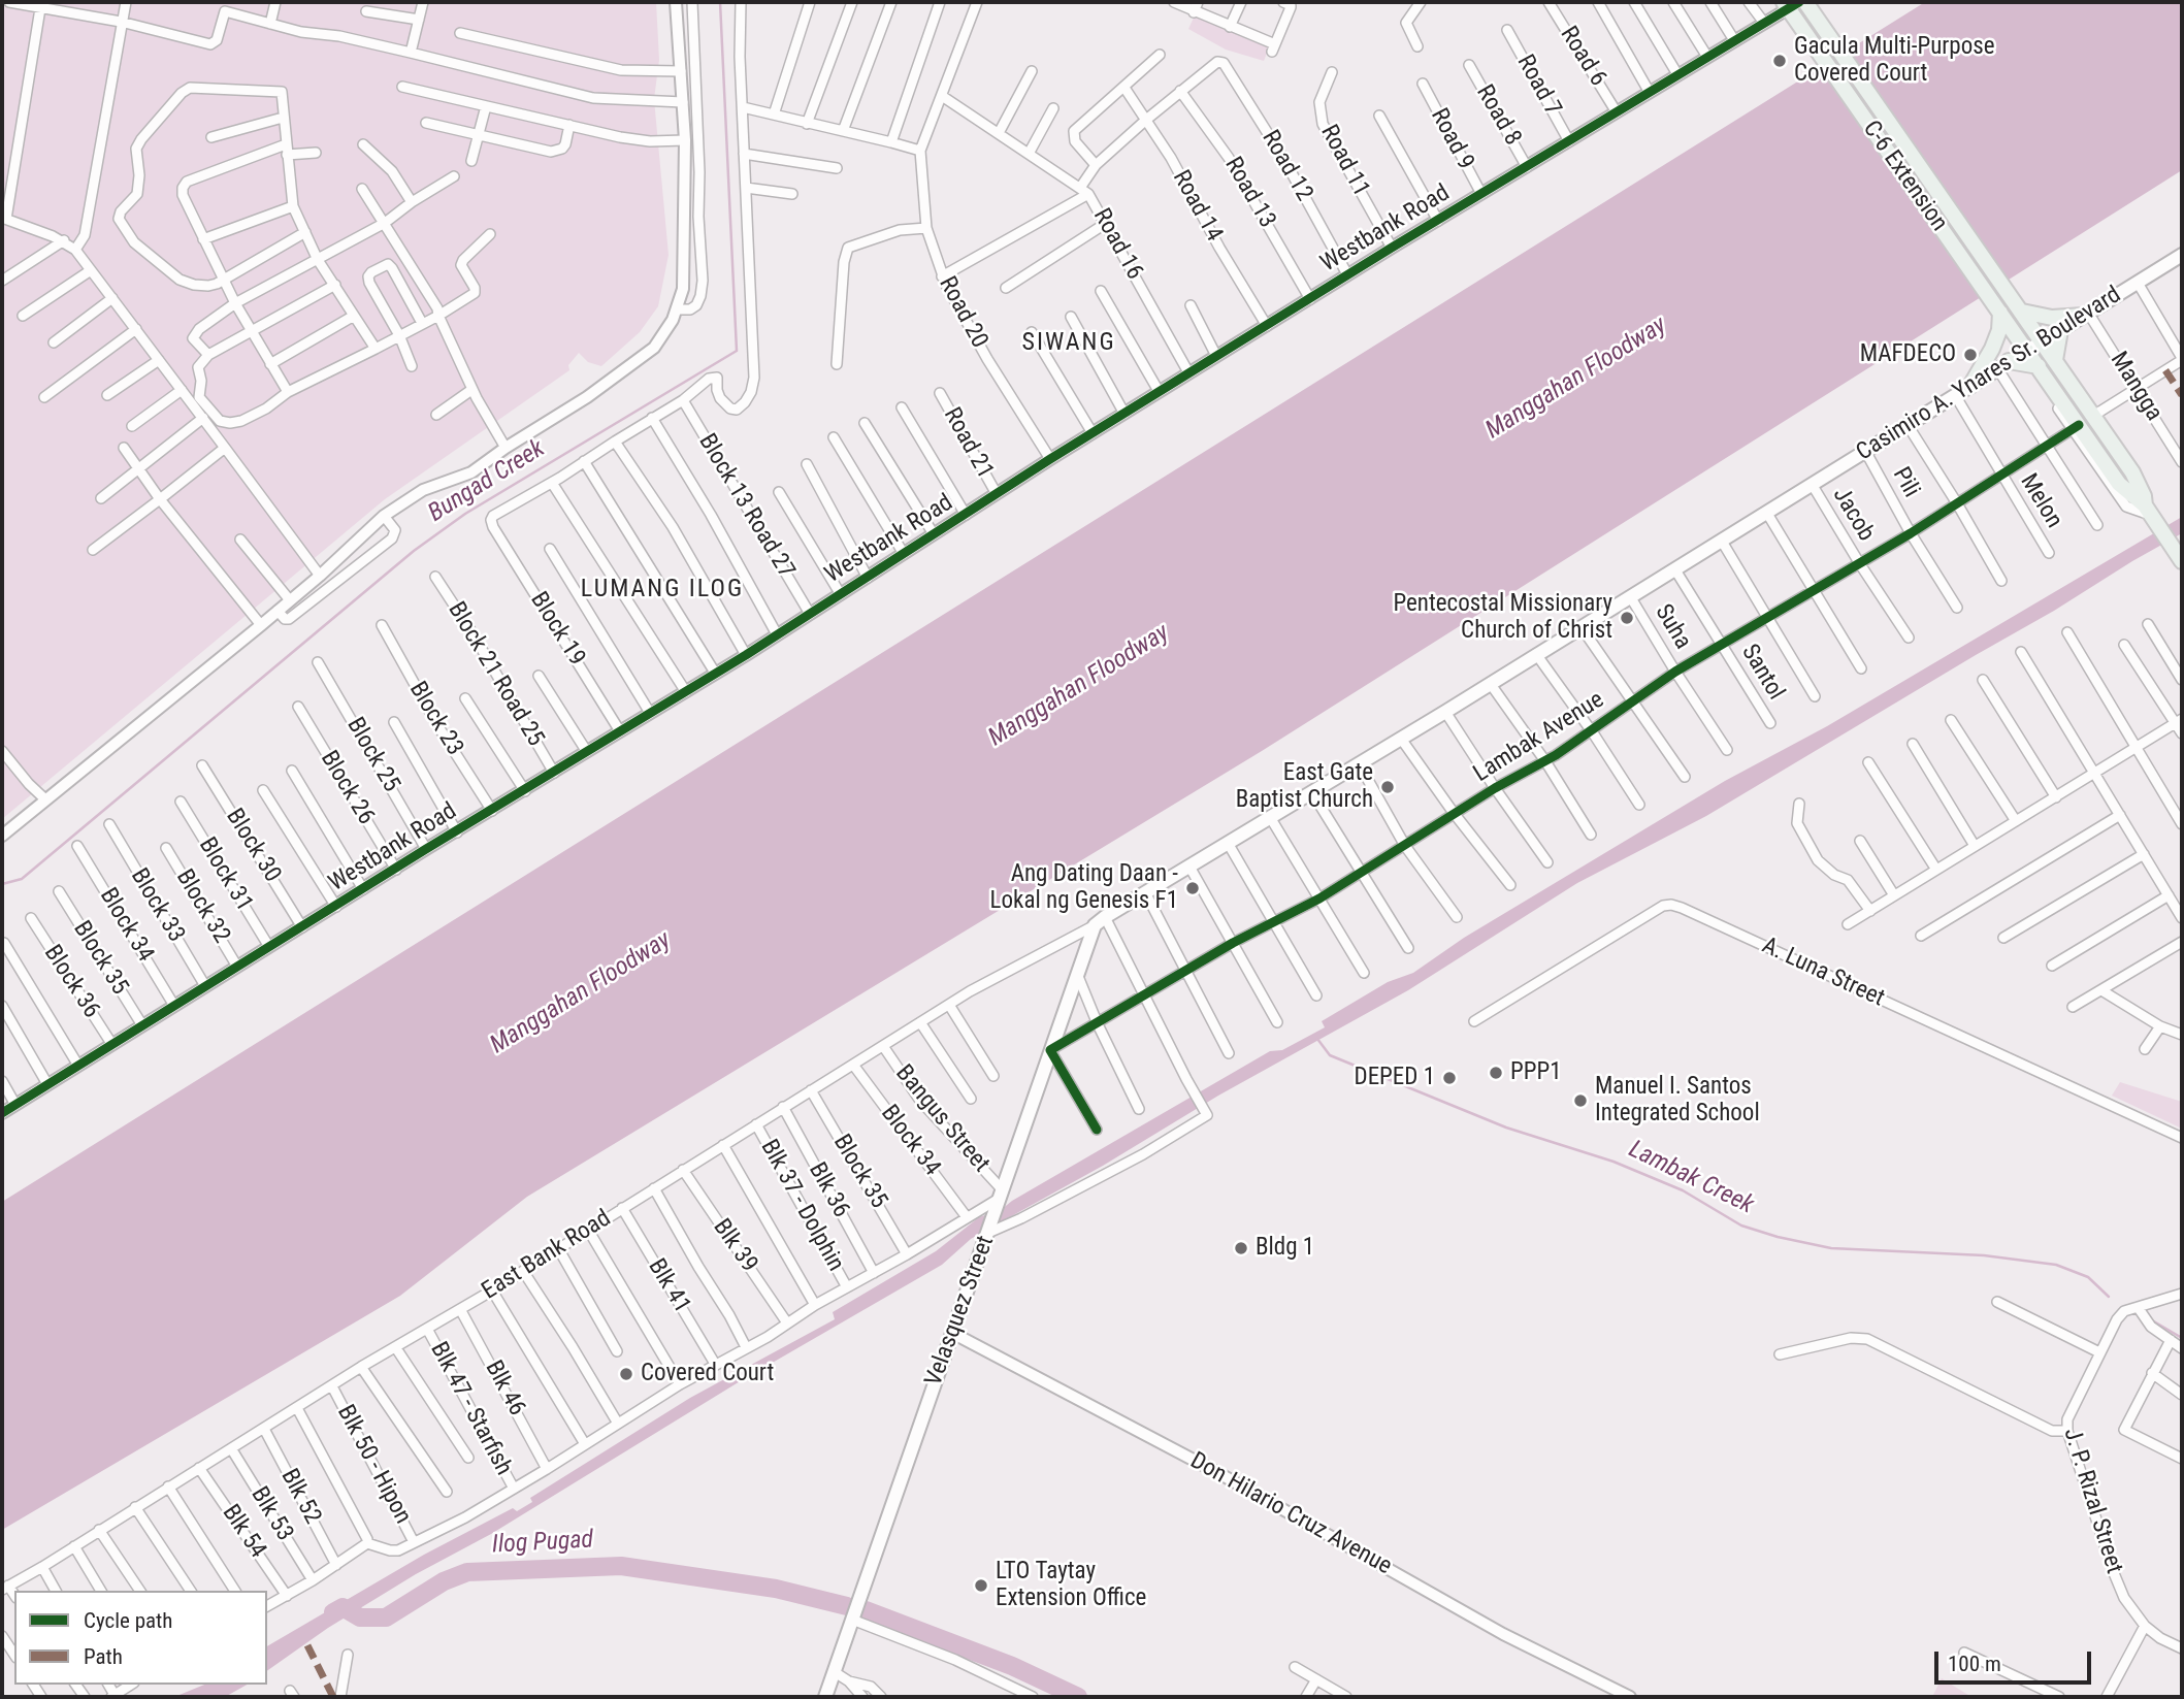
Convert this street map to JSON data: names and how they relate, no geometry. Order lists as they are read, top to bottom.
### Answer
{
  "streets": {
    "main road": ["C-6 Extension", "Casimiro A. Ynares Sr. Boulevard", "Velasquez Street"],
    "street": [
      "Road 6",
      "Road 7",
      "Road 8",
      "Road 9",
      "Road 11",
      "Road 12",
      "Road 13",
      "Road 14",
      "Westbank Road",
      "Road 16",
      "Road 20",
      "Mangga",
      "Road 21",
      "Pili",
      "Melon",
      "Block 13 Road 27",
      "Jacob",
      "Suha",
      "Block 19",
      "Santol",
      "Block 21 Road 25",
      "Block 23",
      "Lambak Avenue",
      "Block 25",
      "Block 26",
      "Block 30",
      "Block 31",
      "Block 33",
      "Block 32",
      "Block 34",
      "Block 35",
      "A. Luna Street",
      "Block 36",
      "Bangus Street",
      "Blk 36",
      "Blk 37 - Dolphin",
      "Blk 39",
      "East Bank Road",
      "Blk 41",
      "Blk 46",
      "Blk 47 - Starfish",
      "Blk 50 - Hipon",
      "Blk 52",
      "J. P. Rizal Street",
      "Blk 53",
      "Don Hilario Cruz Avenue",
      "Blk 54"
    ]
  },
  "crossings": [
    ["Road 6", "Westbank Road"],
    ["Road 7", "Westbank Road"],
    ["Road 8", "Westbank Road"],
    ["Road 9", "Westbank Road"],
    ["Road 11", "Westbank Road"],
    ["Road 12", "Road 13"],
    ["Road 12", "Westbank Road"],
    ["C-6 Extension", "Westbank Road"],
    ["C-6 Extension", "Casimiro A. Ynares Sr. Boulevard"],
    ["C-6 Extension", "Lambak Avenue"],
    ["Road 13", "Westbank Road"],
    ["Road 14", "Westbank Road"],
    ["Westbank Road", "Road 16"],
    ["Westbank Road", "Road 20"],
    ["Westbank Road", "Road 21"],
    ["Westbank Road", "Block 13 Road 27"],
    ["Westbank Road", "Block 19"],
    ["Westbank Road", "Block 21 Road 25"],
    ["Westbank Road", "Block 23"],
    ["Westbank Road", "Block 25"],
    ["Westbank Road", "Block 26"],
    ["Westbank Road", "Block 30"],
    ["Westbank Road", "Block 31"],
    ["Westbank Road", "Block 33"],
    ["Westbank Road", "Block 32"],
    ["Westbank Road", "Block 34"],
    ["Westbank Road", "Block 35"],
    ["Westbank Road", "Block 36"],
    ["Casimiro A. Ynares Sr. Boulevard", "Mangga"],
    ["Casimiro A. Ynares Sr. Boulevard", "Pili"],
    ["Casimiro A. Ynares Sr. Boulevard", "Melon"],
    ["Casimiro A. Ynares Sr. Boulevard", "Jacob"],
    ["Casimiro A. Ynares Sr. Boulevard", "Suha"],
    ["Casimiro A. Ynares Sr. Boulevard", "Santol"],
    ["Casimiro A. Ynares Sr. Boulevard", "East Bank Road"],
    ["Casimiro A. Ynares Sr. Boulevard", "Velasquez Street"],
    ["Pili", "Lambak Avenue"],
    ["Melon", "Lambak Avenue"],
    ["Jacob", "Lambak Avenue"],
    ["Suha", "Lambak Avenue"],
    ["Santol", "Lambak Avenue"],
    ["Lambak Avenue", "Velasquez Street"],
    ["Block 34", "East Bank Road"],
    ["Block 35", "East Bank Road"],
    ["Bangus Street", "East Bank Road"],
    ["Bangus Street", "Velasquez Street"],
    ["Blk 36", "East Bank Road"],
    ["Blk 37 - Dolphin", "East Bank Road"],
    ["Blk 39", "East Bank Road"],
    ["East Bank Road", "Blk 41"],
    ["East Bank Road", "Velasquez Street"],
    ["East Bank Road", "Blk 46"],
    ["East Bank Road", "Blk 47 - Starfish"],
    ["East Bank Road", "Blk 50 - Hipon"],
    ["East Bank Road", "Blk 52"],
    ["East Bank Road", "Blk 53"],
    ["East Bank Road", "Blk 54"],
    ["Velasquez Street", "Don Hilario Cruz Avenue"]
  ],
  "districts": ["SIWANG", "LUMANG ILOG"],
  "water": [
    "Manggahan Floodway",
    "Bungad Creek",
    "Lambak Creek",
    "Ilog Pugad"
  ],
  "places": [
    "Gacula Multi-Purpose Covered Court",
    "MAFDECO",
    "Pentecostal Missionary Church of Christ",
    "East Gate Baptist Church",
    "Ang Dating Daan - Lokal ng Genesis F1",
    "PPP1",
    "DEPED 1",
    "Manuel I. Santos Integrated School",
    "Bldg 1",
    "Covered Court",
    "LTO Taytay Extension Office"
  ],
  "legend": ["Cycle path", "Path"],
  "scale_bar": "100 m"
}
